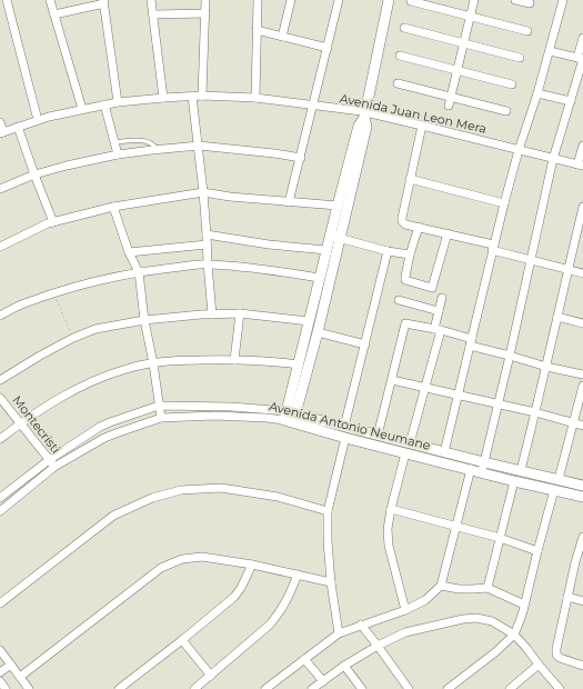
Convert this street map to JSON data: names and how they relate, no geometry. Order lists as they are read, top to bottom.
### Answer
{
  "streets": {
    "street": ["Avenida Juan Leon Mera", "Montecristi", "Avenida Antonio Neumane"]
  },
  "crossings": [
    ["Montecristi", "Avenida Antonio Neumane"]
  ]
}
